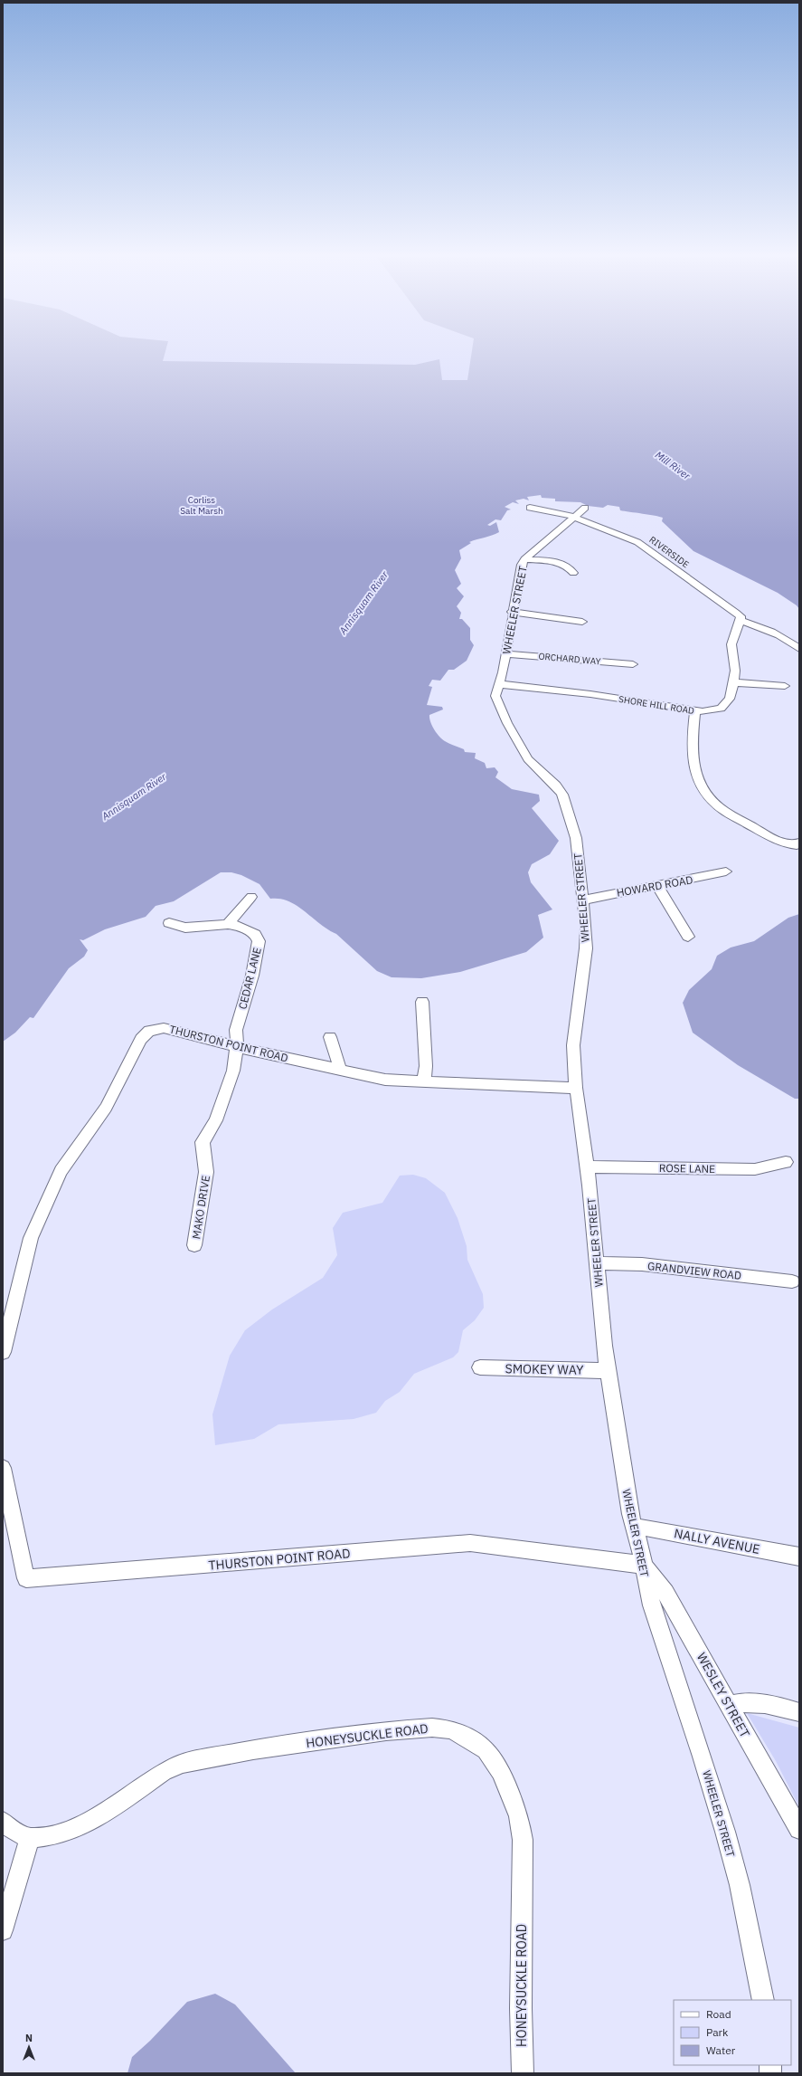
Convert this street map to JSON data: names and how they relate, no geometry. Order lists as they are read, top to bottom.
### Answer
{
  "streets": {
    "street": [
      "RIVERSIDE",
      "WHEELER STREET",
      "ORCHARD WAY",
      "SHORE HILL ROAD",
      "HOWARD ROAD",
      "CEDAR LANE",
      "THURSTON POINT ROAD",
      "ROSE LANE",
      "MAKO DRIVE",
      "GRANDVIEW ROAD",
      "SMOKEY WAY",
      "NALLY AVENUE",
      "WESLEY STREET",
      "HONEYSUCKLE ROAD"
    ]
  },
  "crossings": [
    ["RIVERSIDE", "WHEELER STREET"],
    ["RIVERSIDE", "SHORE HILL ROAD"],
    ["WHEELER STREET", "ORCHARD WAY"],
    ["WHEELER STREET", "SHORE HILL ROAD"],
    ["WHEELER STREET", "HOWARD ROAD"],
    ["WHEELER STREET", "THURSTON POINT ROAD"],
    ["WHEELER STREET", "ROSE LANE"],
    ["WHEELER STREET", "GRANDVIEW ROAD"],
    ["WHEELER STREET", "SMOKEY WAY"],
    ["WHEELER STREET", "NALLY AVENUE"],
    ["WHEELER STREET", "WESLEY STREET"],
    ["CEDAR LANE", "THURSTON POINT ROAD"],
    ["CEDAR LANE", "MAKO DRIVE"],
    ["THURSTON POINT ROAD", "MAKO DRIVE"],
    ["THURSTON POINT ROAD", "WESLEY STREET"]
  ],
  "water": ["Mill River", "Annisquam River"],
  "parks": ["Corliss Salt Marsh"],
  "legend": ["Road", "Park", "Water"],
  "north": "top"
}
